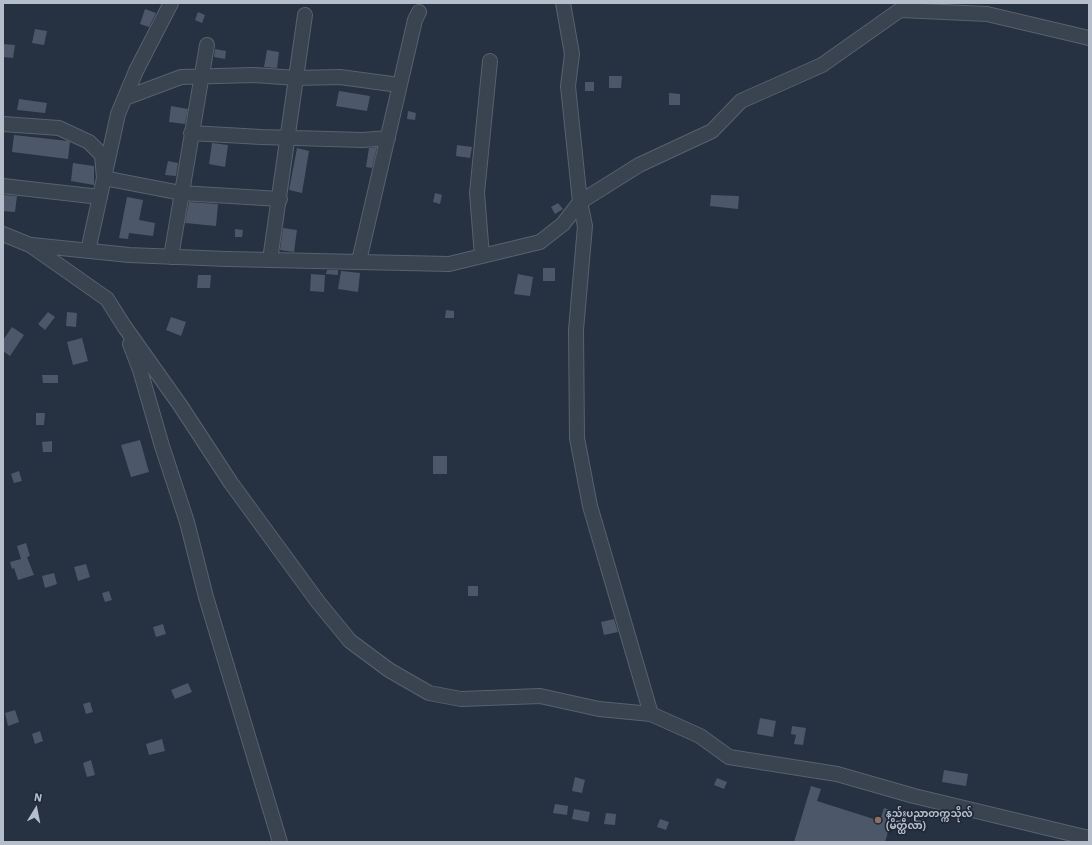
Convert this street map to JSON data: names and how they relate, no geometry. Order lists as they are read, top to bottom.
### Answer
{
  "places": ["နည်းပညာတက္ကသိုလ် (မိတ္ထီလာ)"],
  "north": "top"
}
